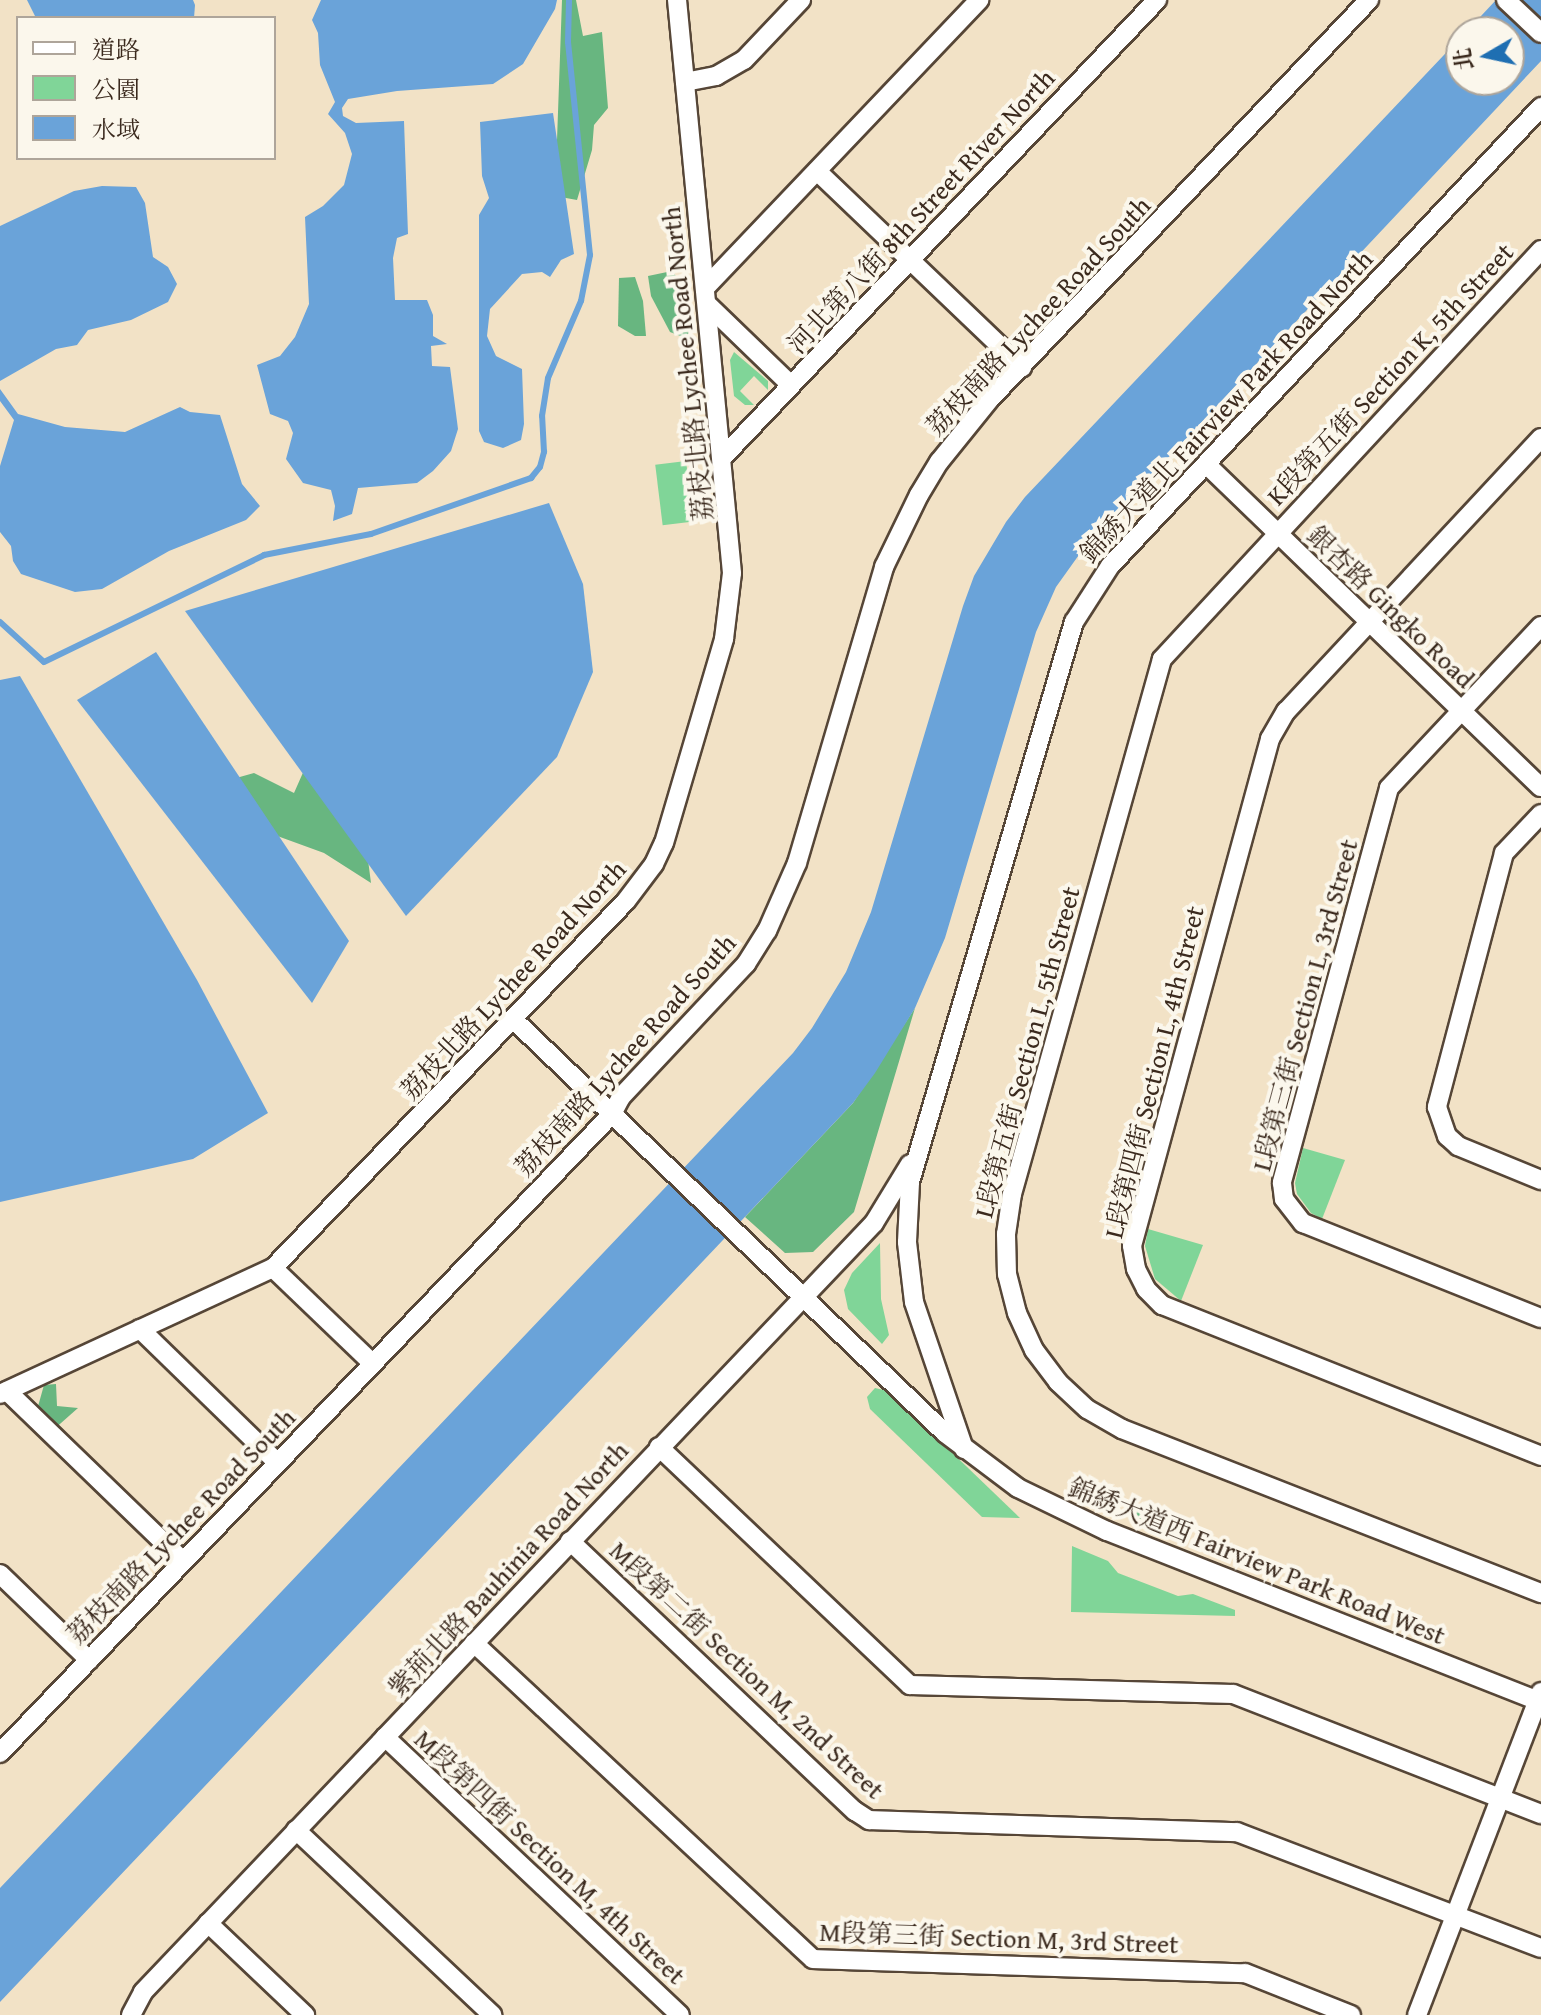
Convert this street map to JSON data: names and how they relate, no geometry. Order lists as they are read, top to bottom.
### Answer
{
  "streets": {
    "street": [
      "河北第八街 8th Street River North",
      "荔枝南路 Lychee Road South",
      "荔枝北路 Lychee Road North",
      "K段第五街 Section K, 5th Street",
      "錦綉大道北 Fairview Park Road North",
      "銀杏路 Gingko Road",
      "L段第三街 Section L, 3rd Street",
      "L段第五街 Section L, 5th Street",
      "L段第四街 Section L, 4th Street",
      "錦綉大道西 Fairview Park Road West",
      "紫荊北路 Bauhinia Road North",
      "M段第二街 Section M, 2nd Street",
      "M段第四街 Section M, 4th Street",
      "M段第三街 Section M, 3rd Street"
    ]
  },
  "crossings": [
    ["河北第八街 8th Street River North", "荔枝北路 Lychee Road North"],
    ["荔枝南路 Lychee Road South", "錦綉大道西 Fairview Park Road West"],
    ["荔枝北路 Lychee Road North", "錦綉大道西 Fairview Park Road West"],
    ["K段第五街 Section K, 5th Street", "銀杏路 Gingko Road"],
    ["K段第五街 Section K, 5th Street", "L段第五街 Section L, 5th Street"],
    ["錦綉大道北 Fairview Park Road North", "銀杏路 Gingko Road"],
    ["錦綉大道北 Fairview Park Road North", "紫荊北路 Bauhinia Road North"],
    ["銀杏路 Gingko Road", "L段第三街 Section L, 3rd Street"],
    ["銀杏路 Gingko Road", "L段第五街 Section L, 5th Street"],
    ["銀杏路 Gingko Road", "L段第四街 Section L, 4th Street"],
    ["錦綉大道西 Fairview Park Road West", "紫荊北路 Bauhinia Road North"],
    ["紫荊北路 Bauhinia Road North", "M段第二街 Section M, 2nd Street"],
    ["紫荊北路 Bauhinia Road North", "M段第四街 Section M, 4th Street"],
    ["紫荊北路 Bauhinia Road North", "M段第三街 Section M, 3rd Street"]
  ],
  "legend": ["道路", "公園", "水域"],
  "north": "left"
}
